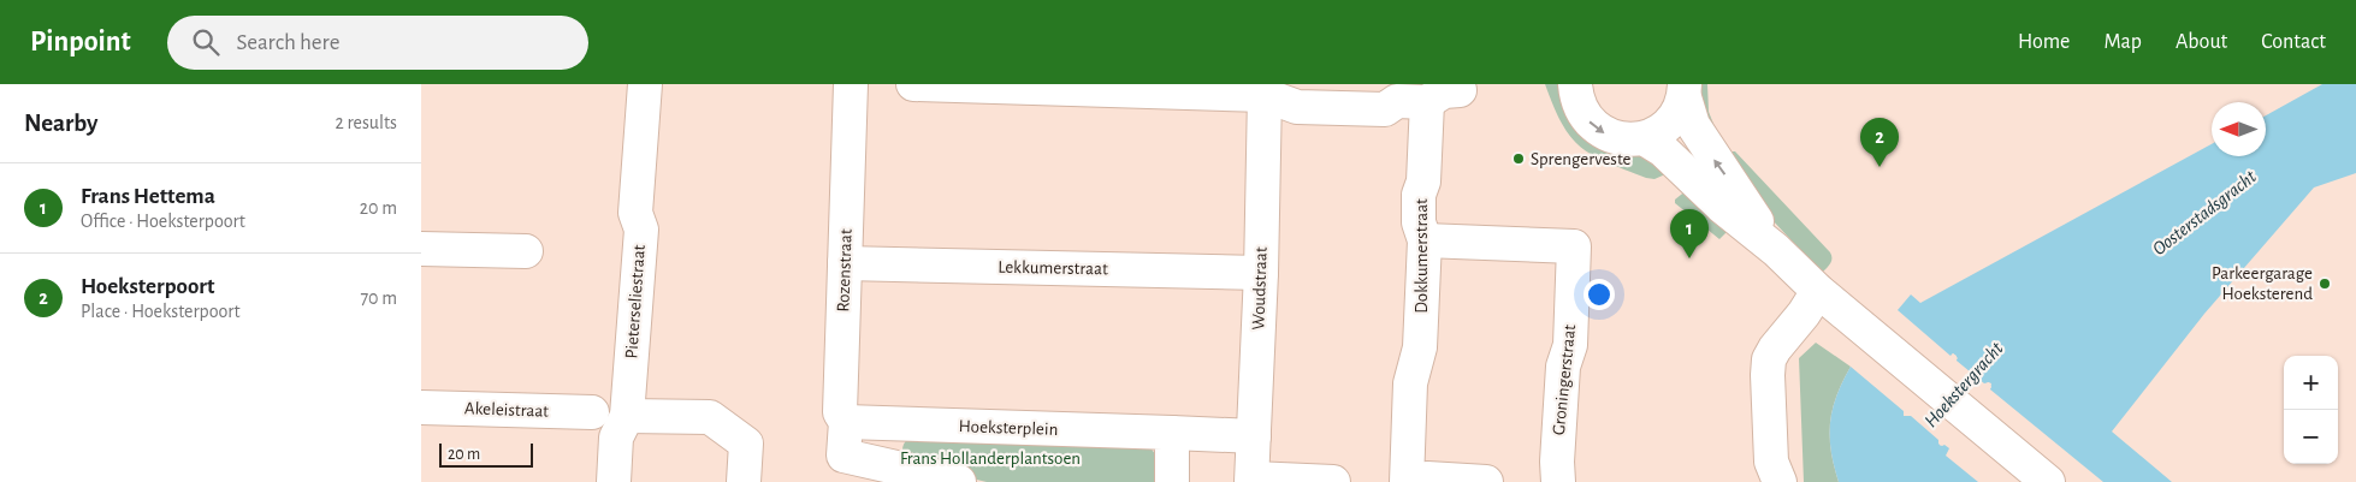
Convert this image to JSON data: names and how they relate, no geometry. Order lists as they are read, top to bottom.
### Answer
{
  "streets": {
    "street": [
      "Dokkumerstraat",
      "Lekkumerstraat",
      "Rozenstraat",
      "Woudstraat",
      "Pieterseliestraat",
      "Groningerstraat",
      "Akeleistraat",
      "Hoeksterplein"
    ]
  },
  "crossings": [
    ["Dokkumerstraat", "Groningerstraat"],
    ["Lekkumerstraat", "Rozenstraat"],
    ["Lekkumerstraat", "Woudstraat"],
    ["Rozenstraat", "Hoeksterplein"],
    ["Woudstraat", "Hoeksterplein"]
  ],
  "water": ["Oosterstadsgracht", "Hoekstergracht"],
  "parks": ["Frans Hollanderplantsoen"],
  "places": ["Sprengerveste", "Parkeergarage Hoeksterend"],
  "scale_bar": "20 m",
  "north": "left",
  "page": {
    "header": "Pinpoint",
    "search": "Search here",
    "nav": [
      "Home",
      "Map",
      "About",
      "Contact"
    ],
    "heading": ["Nearby", "2 results"],
    "pins": ["2", "1"],
    "list": [
      {
        "mark": "1",
        "name": "Frans Hettema",
        "note": "Office · Hoeksterpoort",
        "value": "20 m"
      },
      {
        "mark": "2",
        "name": "Hoeksterpoort",
        "note": "Place · Hoeksterpoort",
        "value": "70 m"
      }
    ],
    "map_buttons": ["+", "−"],
    "scale": "20 m"
  }
}
